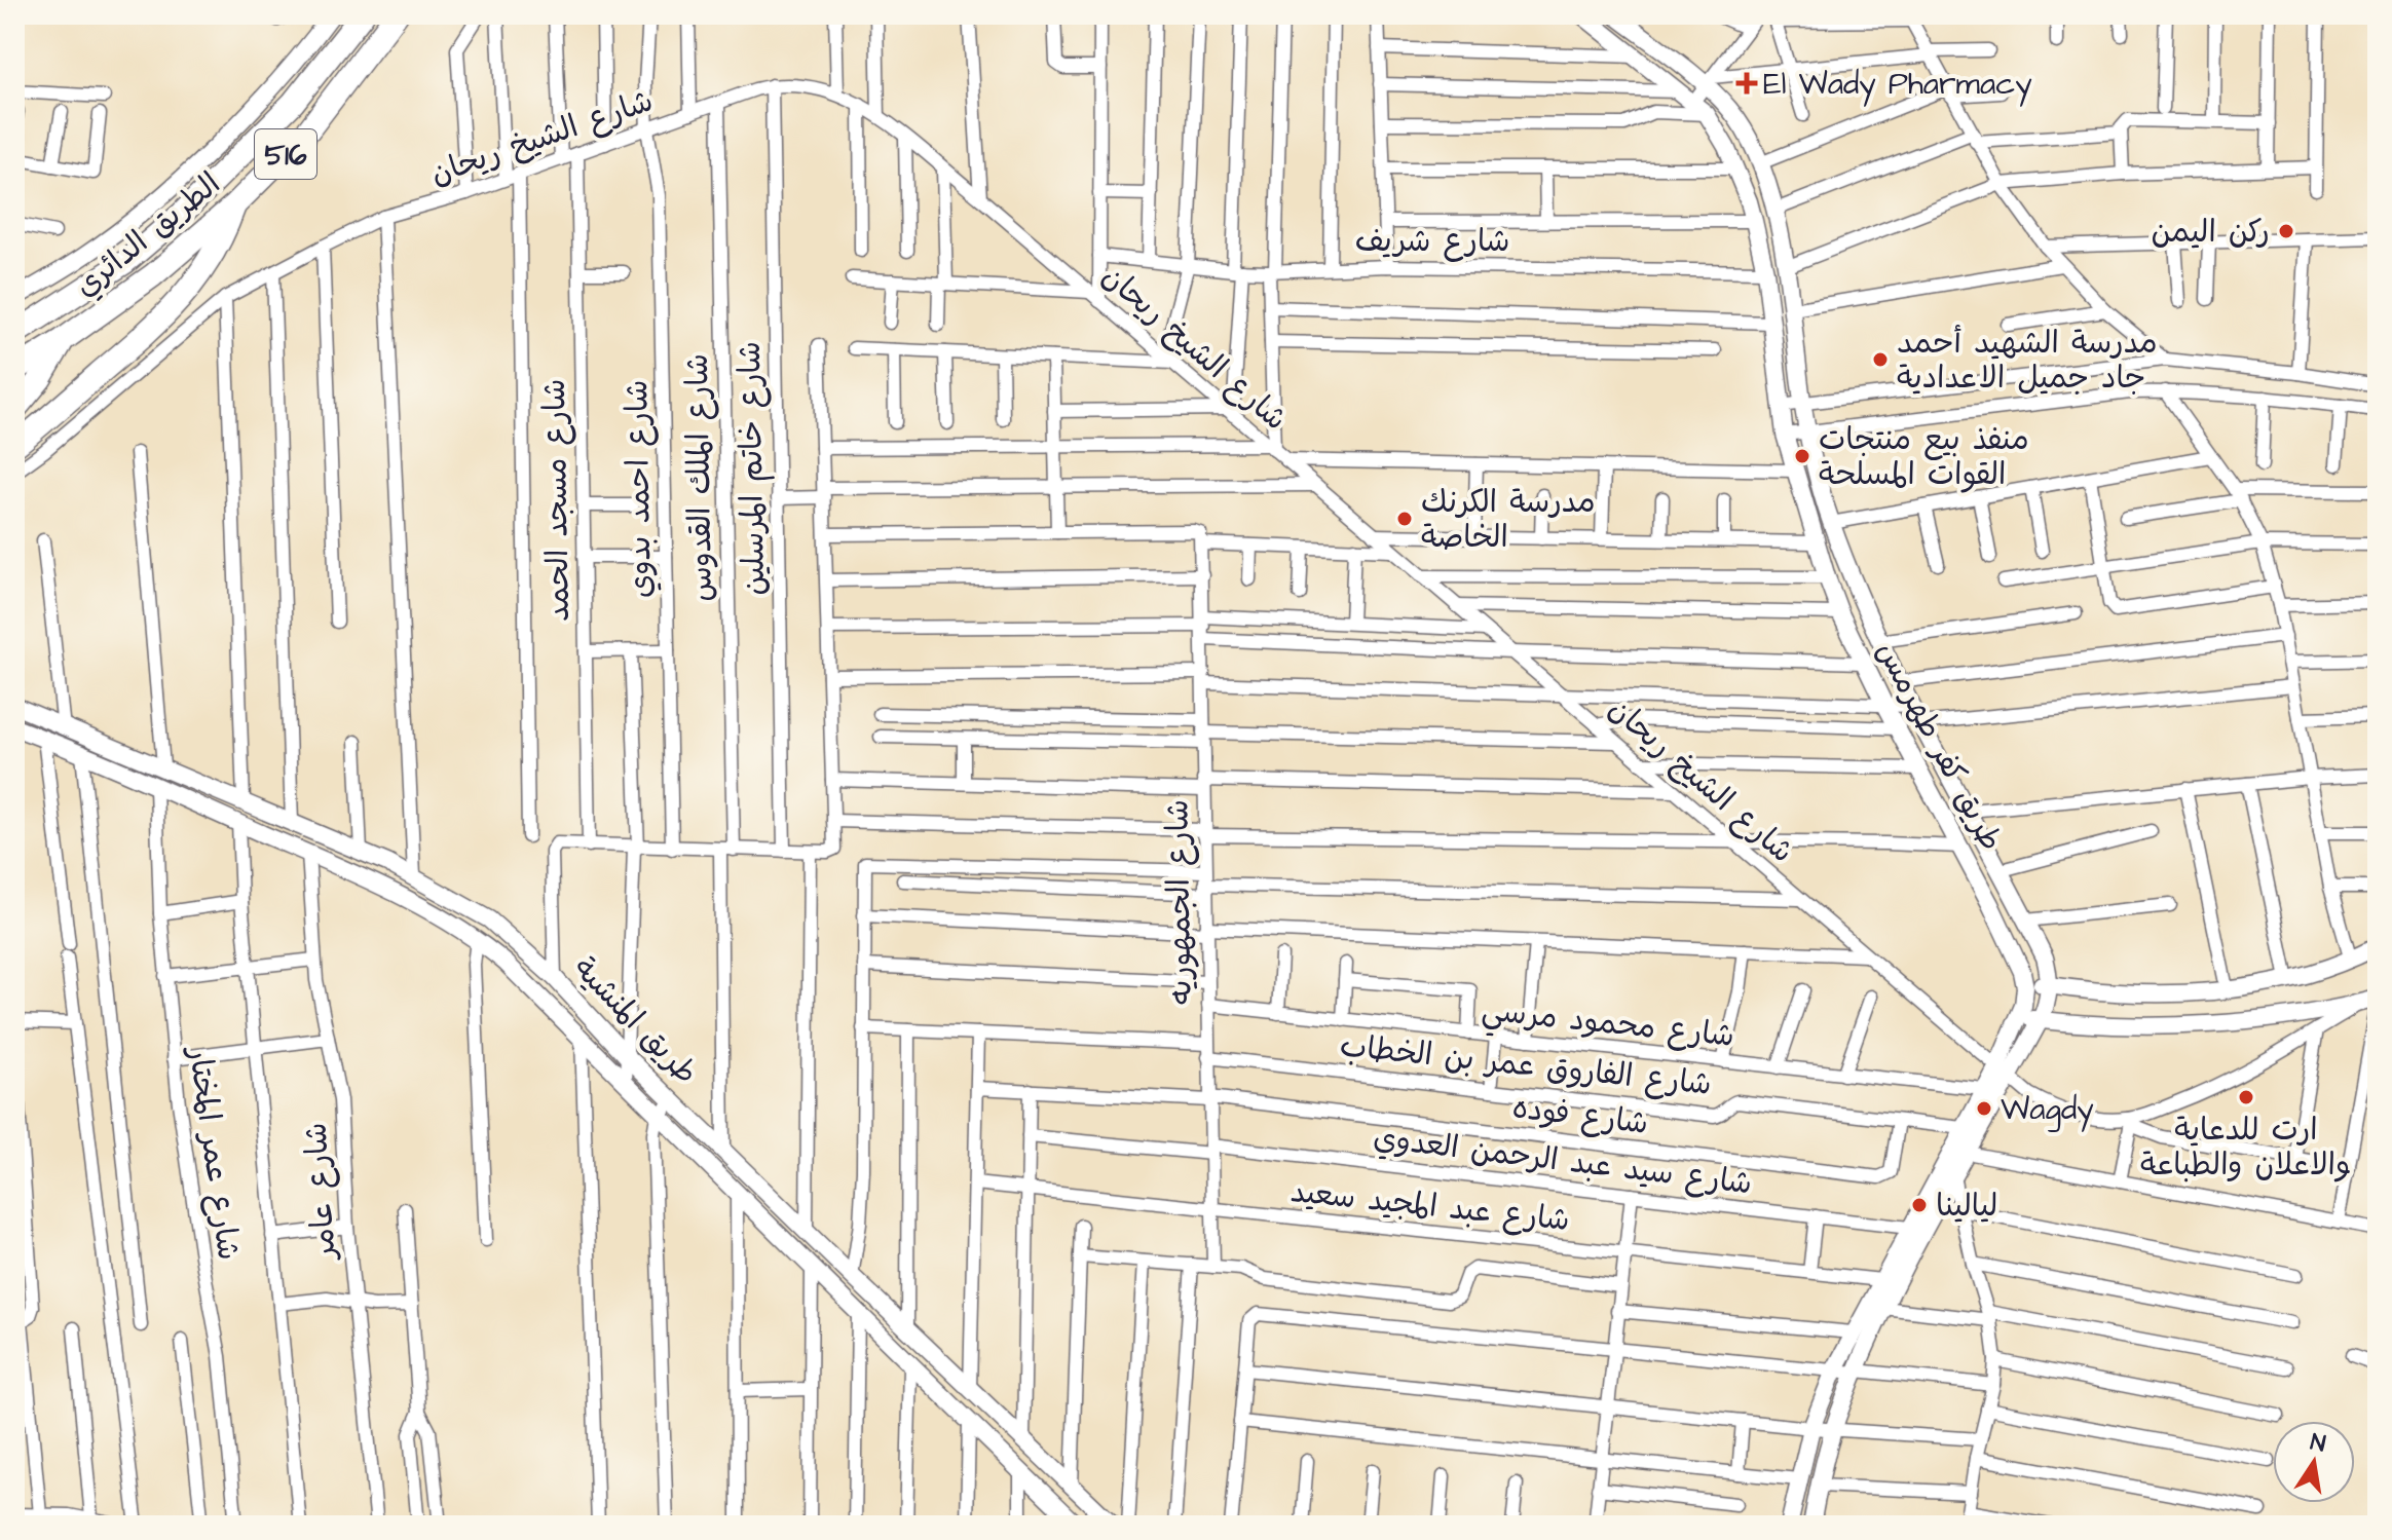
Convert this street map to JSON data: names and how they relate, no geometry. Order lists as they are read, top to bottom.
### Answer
{
  "streets": {
    "highway": ["516", "الطريق الدائري"],
    "street": [
      "شارع الشيخ ريحان",
      "شارع شريف",
      "شارع خاتم المرسلين",
      "شارع الملك القدوس",
      "شارع احمد بدوي",
      "شارع مسجد الحمد",
      "طريق كفر طهرمس",
      "شارع الجمهوريه",
      "طريق المنشية",
      "شارع محمود مرسي",
      "شارع الفاروق عمر بن الخطاب",
      "شارع فوده",
      "شارع عمر المختار",
      "شارع سيد عبد الرحمن العدوي",
      "شارع عامر",
      "شارع عبد المجيد سعيد"
    ]
  },
  "crossings": [
    ["شارع الشيخ ريحان", "شارع خاتم المرسلين"],
    ["شارع الشيخ ريحان", "شارع الملك القدوس"],
    ["شارع الشيخ ريحان", "شارع احمد بدوي"],
    ["شارع الشيخ ريحان", "شارع مسجد الحمد"],
    ["شارع الشيخ ريحان", "طريق كفر طهرمس"],
    ["شارع الشيخ ريحان", "شارع محمود مرسي"],
    ["شارع شريف", "طريق كفر طهرمس"],
    ["شارع الملك القدوس", "طريق المنشية"],
    ["طريق كفر طهرمس", "شارع محمود مرسي"],
    ["طريق كفر طهرمس", "شارع الفاروق عمر بن الخطاب"],
    ["طريق كفر طهرمس", "شارع سيد عبد الرحمن العدوي"],
    ["طريق كفر طهرمس", "شارع عبد المجيد سعيد"],
    ["شارع الجمهوريه", "شارع محمود مرسي"],
    ["شارع الجمهوريه", "شارع الفاروق عمر بن الخطاب"],
    ["شارع الجمهوريه", "شارع فوده"],
    ["شارع الجمهوريه", "شارع سيد عبد الرحمن العدوي"],
    ["شارع الجمهوريه", "شارع عبد المجيد سعيد"],
    ["طريق المنشية", "شارع عمر المختار"],
    ["طريق المنشية", "شارع عامر"],
    ["شارع الفاروق عمر بن الخطاب", "شارع فوده"]
  ],
  "places": {
    "health": ["El Wady Pharmacy"],
    "other": [
      "ركن اليمن",
      "مدرسة الشهيد أحمد جاد جميل الاعدادية",
      "منفذ بيع منتجات القوات المسلحة",
      "مدرسة الكرنك الخاصة",
      "ارت للدعاية والاعلان والطباعة",
      "Wagdy",
      "ليالينا"
    ]
  },
  "north": "top"
}
